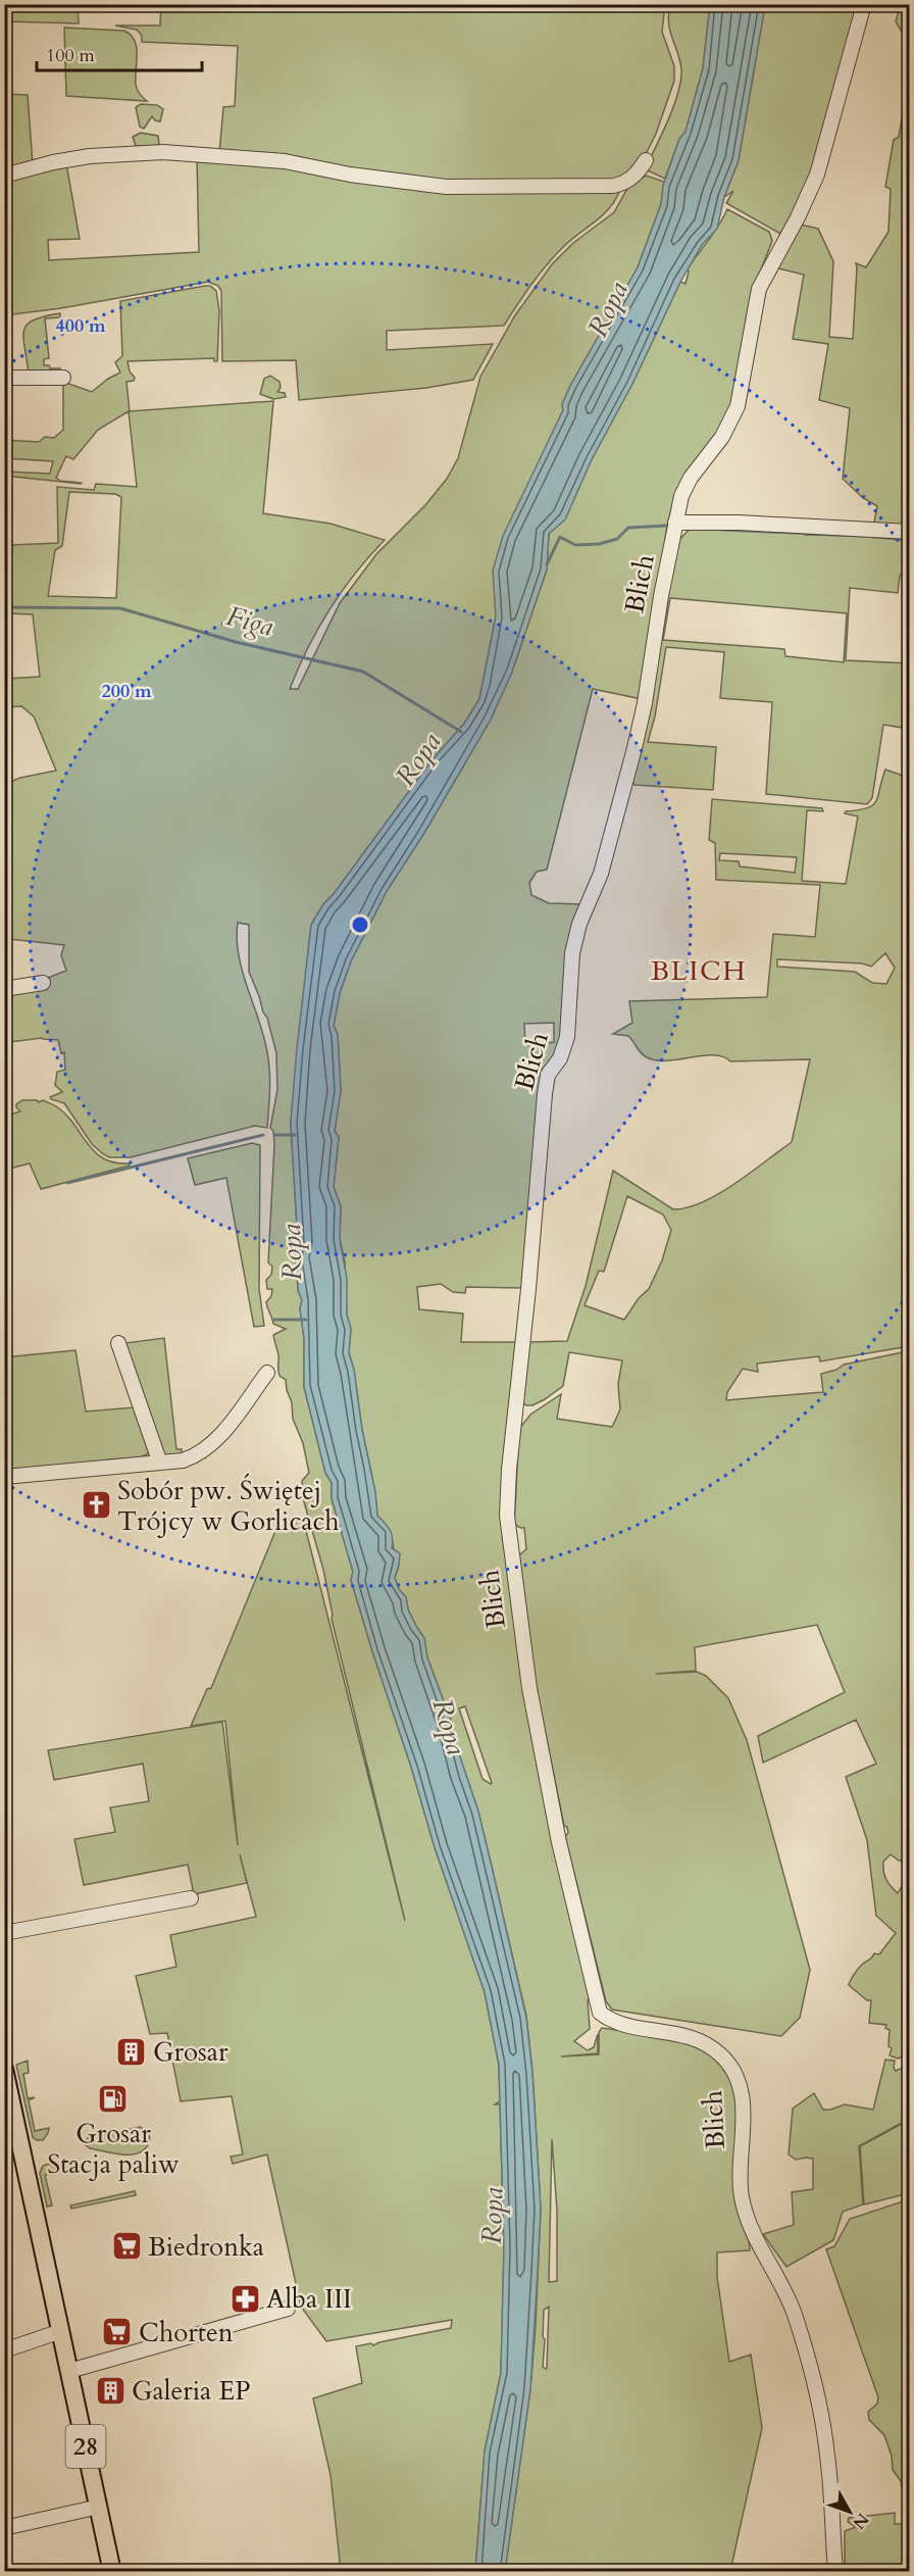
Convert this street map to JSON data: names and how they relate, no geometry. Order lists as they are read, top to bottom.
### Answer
{
  "streets": {
    "main road": ["28"],
    "street": ["Blich"]
  },
  "districts": ["BLICH"],
  "water": ["Ropa", "Figa"],
  "places": {
    "church": ["Sobór pw. Świętej Trójcy w Gorlicach"],
    "building": ["Grosar", "Galeria EP"],
    "fuel station": ["Grosar Stacja paliw"],
    "supermarket": ["Biedronka", "Chorten"],
    "pharmacy": ["Alba III"]
  },
  "scale_bar": "100 m",
  "north": "bottom right",
  "rings": ["400 m", "200 m"]
}
